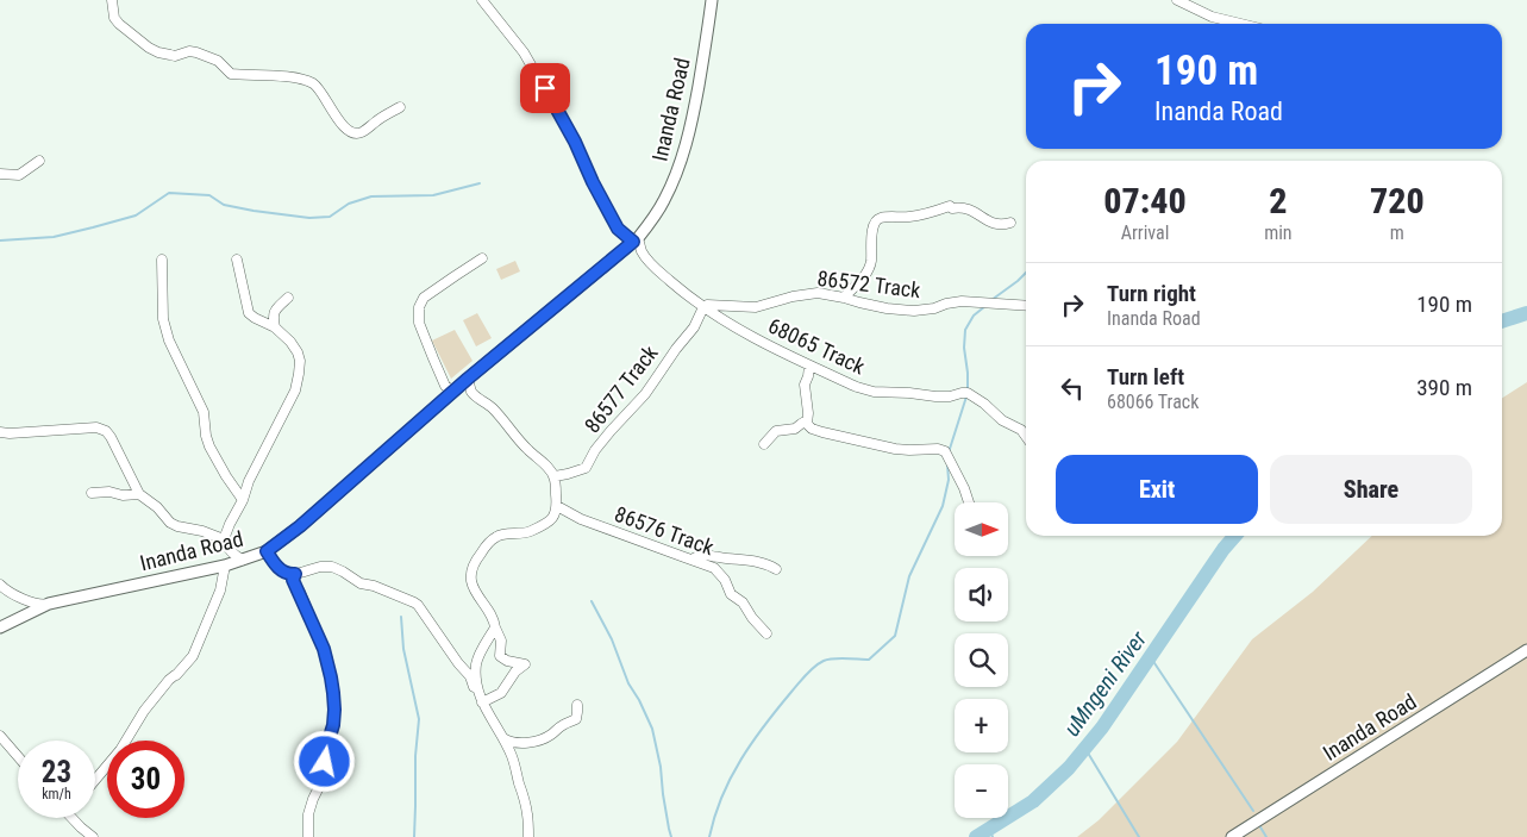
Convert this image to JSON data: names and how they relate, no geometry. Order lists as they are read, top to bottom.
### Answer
{
  "streets": {
    "street": [
      "Inanda Road",
      "86572 Track",
      "68065 Track",
      "86577 Track",
      "86576 Track"
    ]
  },
  "crossings": [
    ["Inanda Road", "68065 Track"],
    ["86572 Track", "68065 Track"],
    ["86572 Track", "86577 Track"],
    ["68065 Track", "86577 Track"]
  ],
  "water": ["uMngeni River"],
  "north": "right",
  "page": {
    "turn": ["190 m", "Inanda Road"],
    "eta": [
      "07:40",
      "Arrival",
      "2",
      "min",
      "720",
      "m"
    ],
    "list": [
      {
        "name": "Turn right",
        "note": "Inanda Road",
        "value": "190 m"
      },
      {
        "name": "Turn left",
        "note": "68066 Track",
        "value": "390 m"
      }
    ],
    "buttons": ["Exit", "Share"],
    "map_buttons": ["+", "−"],
    "speed": "23 km/h",
    "limit": "30"
  }
}
